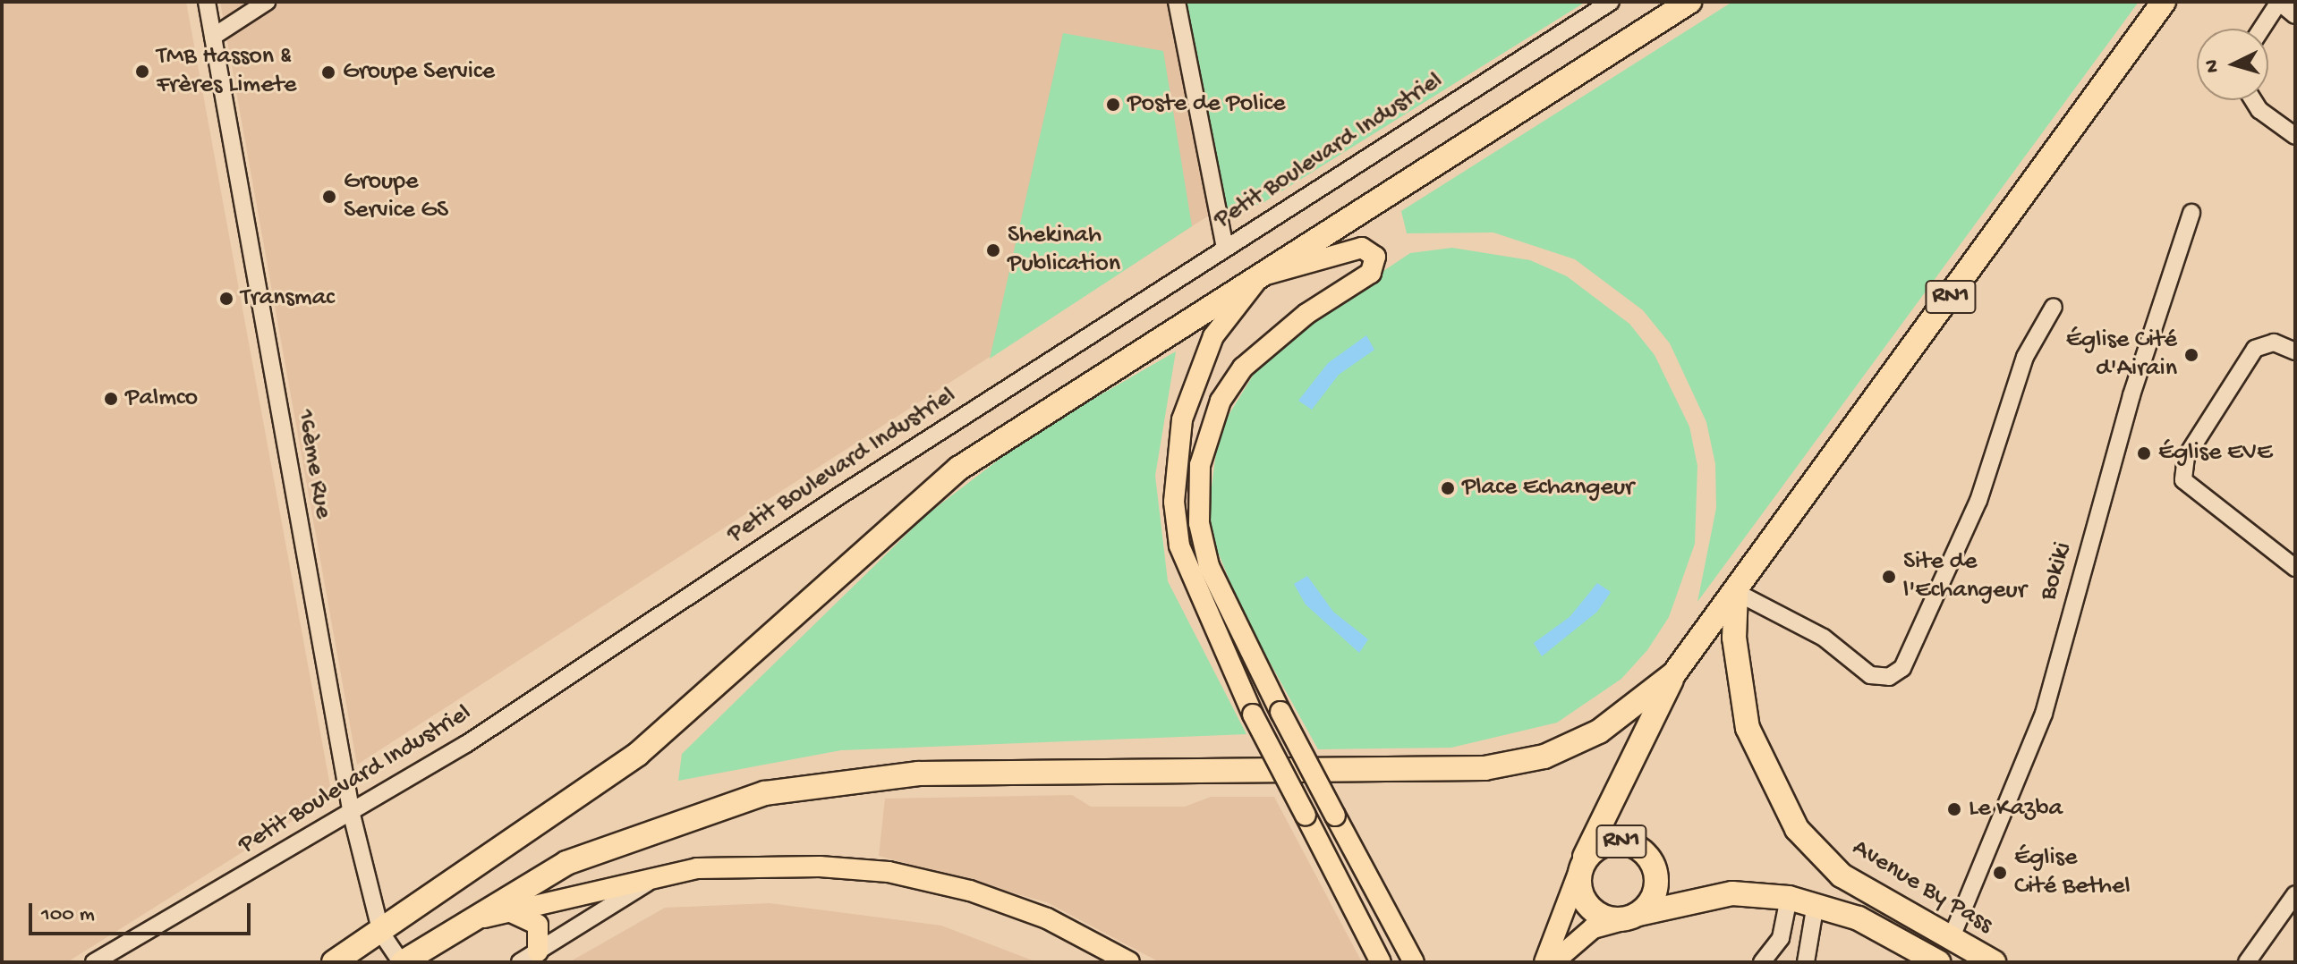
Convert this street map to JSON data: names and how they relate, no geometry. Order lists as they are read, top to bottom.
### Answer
{
  "streets": {
    "highway": ["RN1", "Avenue By Pass"],
    "street": ["Petit Boulevard Industriel", "16ème Rue", "Bokiki"]
  },
  "crossings": [
    ["Petit Boulevard Industriel", "16ème Rue"],
    ["RN1", "Avenue By Pass"],
    ["Bokiki", "Avenue By Pass"]
  ],
  "places": [
    "TMB Hasson & Frères Limete",
    "Groupe Service",
    "Poste de Police",
    "Groupe Service GS",
    "Shekinah Publication",
    "Transmac",
    "Église Cité d'Airain",
    "Palmco",
    "Église EVE",
    "Place Echangeur",
    "Site de l'Echangeur",
    "Le Kazba",
    "Église Cité Bethel"
  ],
  "scale_bar": "100 m",
  "north": "left"
}
